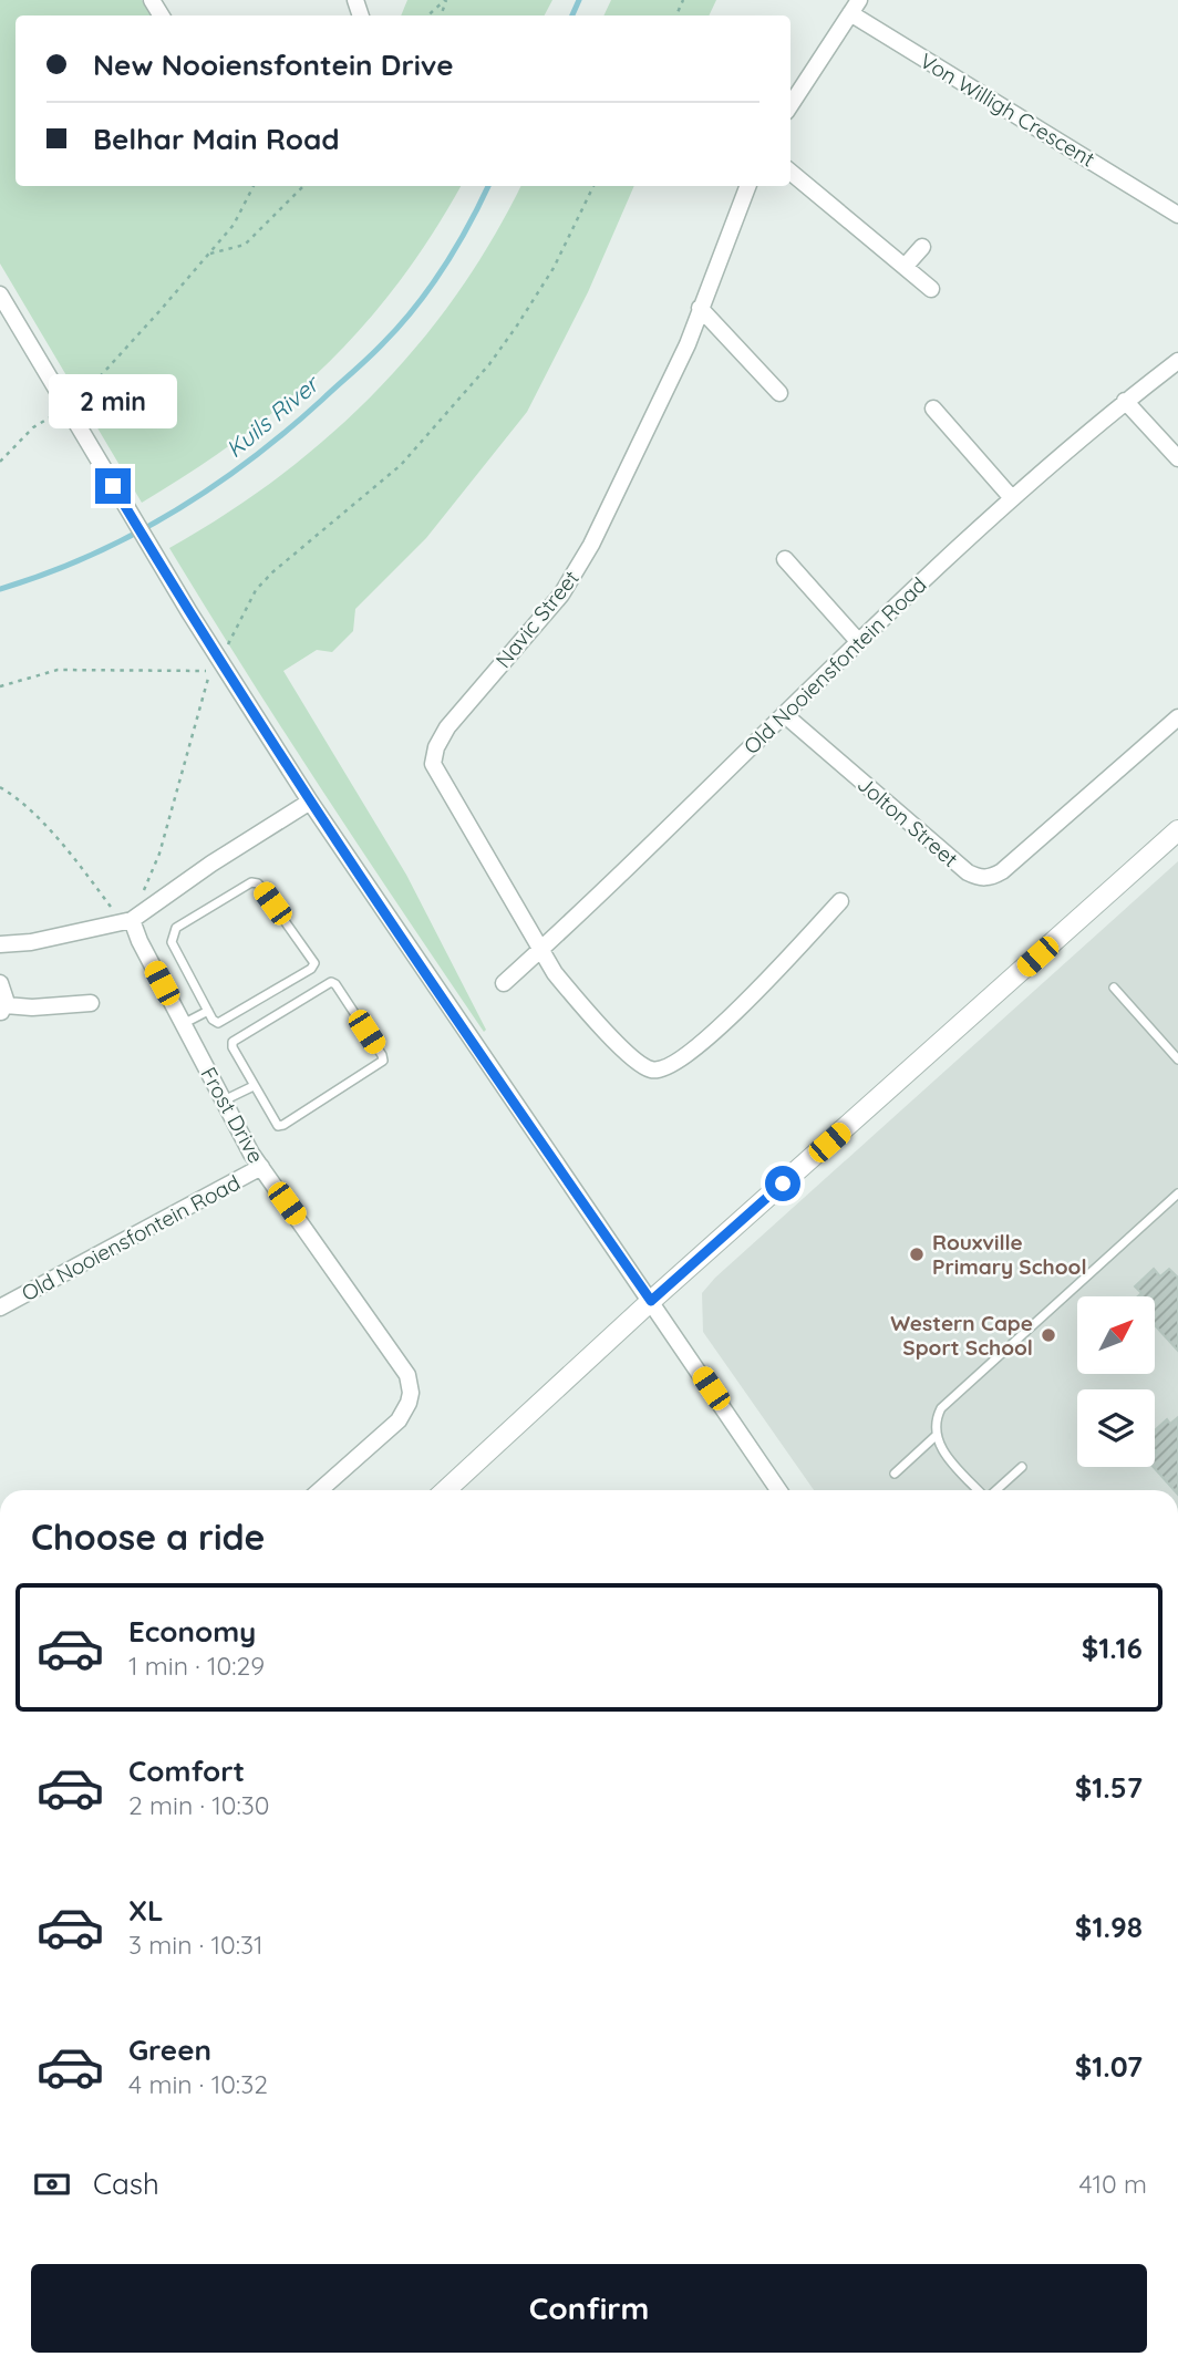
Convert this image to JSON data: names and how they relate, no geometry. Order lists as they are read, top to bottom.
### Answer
{
  "streets": {
    "street": [
      "Von Willigh Crescent",
      "Navic Street",
      "Old Nooiensfontein Road",
      "Jolton Street",
      "Frost Drive"
    ]
  },
  "crossings": [
    ["Navic Street", "Old Nooiensfontein Road"],
    ["Old Nooiensfontein Road", "Jolton Street"],
    ["Old Nooiensfontein Road", "Frost Drive"]
  ],
  "water": ["Kuils River"],
  "places": ["Rouxville Primary School", "Western Cape Sport School"],
  "north": "top right",
  "page": {
    "banner": ["New Nooiensfontein Drive", "Belhar Main Road"],
    "bubble": "2 min",
    "heading": "Choose a ride",
    "list": [
      {
        "name": "Economy",
        "note": "1 min · 10:29",
        "value": "$1.16"
      },
      {
        "name": "Comfort",
        "note": "2 min · 10:30",
        "value": "$1.57"
      },
      {
        "name": "XL",
        "note": "3 min · 10:31",
        "value": "$1.98"
      },
      {
        "name": "Green",
        "note": "4 min · 10:32",
        "value": "$1.07"
      }
    ],
    "pay": ["Cash", "410 m"],
    "buttons": "Confirm"
  }
}
